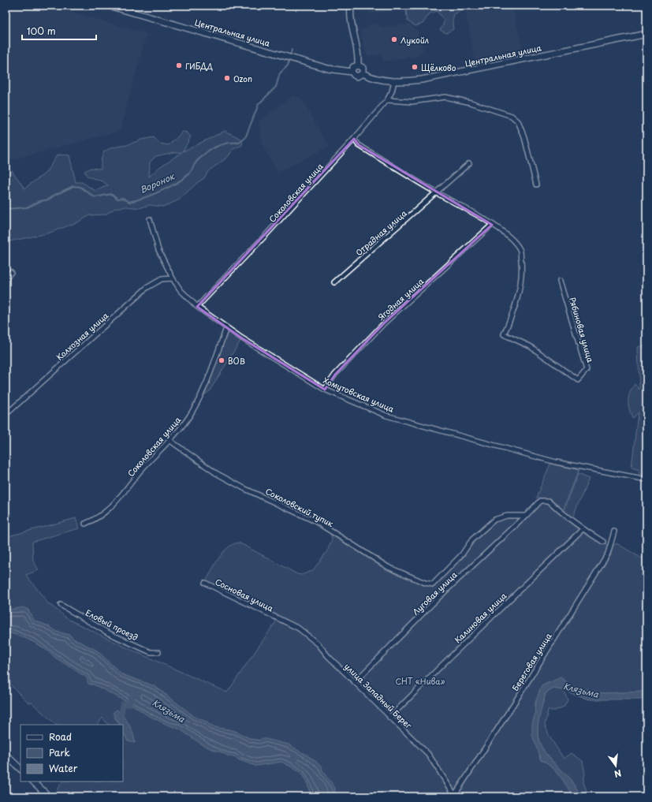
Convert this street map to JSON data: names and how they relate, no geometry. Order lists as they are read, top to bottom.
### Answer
{
  "streets": {
    "main road": ["Центральная улица"],
    "street": [
      "Соколовская улица",
      "Отрадная улица",
      "Ягодная улица",
      "Рябиновая улица",
      "Колхозная улица",
      "Хомутовская улица",
      "Соколовский тупик",
      "Луговая улица",
      "Сосновая улица",
      "Калиновая улица",
      "Еловый проезд",
      "Береговая улица",
      "улица Западный Берег"
    ]
  },
  "crossings": [
    ["Центральная улица", "Соколовская улица"],
    ["Соколовская улица", "Хомутовская улица"],
    ["Соколовская улица", "Соколовский тупик"],
    ["Ягодная улица", "Рябиновая улица"],
    ["Ягодная улица", "Хомутовская улица"],
    ["Колхозная улица", "Хомутовская улица"],
    ["Соколовский тупик", "Луговая улица"],
    ["Луговая улица", "Калиновая улица"],
    ["Луговая улица", "улица Западный Берег"],
    ["Сосновая улица", "улица Западный Берег"],
    ["Калиновая улица", "улица Западный Берег"],
    ["Береговая улица", "улица Западный Берег"]
  ],
  "water": ["Воронок", "Клязьма"],
  "parks": ["СНТ «Нива»"],
  "places": [
    "Лукойл",
    "ГИБДД",
    "Щёлково",
    "Ozon",
    "ВОВ"
  ],
  "legend": ["Road", "Park", "Water"],
  "scale_bar": "100 m",
  "north": "bottom"
}
